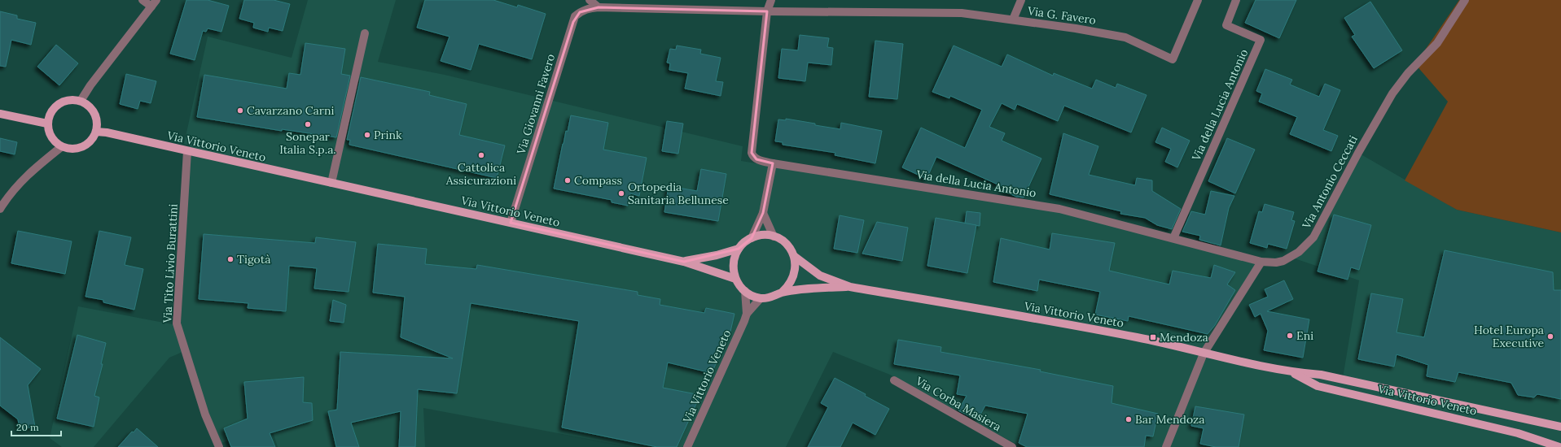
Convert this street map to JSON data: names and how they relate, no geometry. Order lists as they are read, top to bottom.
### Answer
{
  "streets": {
    "main road": ["Via Vittorio Veneto"],
    "street": [
      "Via G. Favero",
      "Via Giovanni Favero",
      "Via della Lucia Antonio",
      "Via Antonio Ceccati",
      "Via Tito Livio Burattini",
      "Via Corba Masiera"
    ]
  },
  "crossings": [
    ["Via G. Favero", "Via Giovanni Favero"],
    ["Via G. Favero", "Via della Lucia Antonio"],
    ["Via Giovanni Favero", "Via della Lucia Antonio"],
    ["Via Giovanni Favero", "Via Vittorio Veneto"],
    ["Via della Lucia Antonio", "Via Antonio Ceccati"],
    ["Via Vittorio Veneto", "Via Tito Livio Burattini"]
  ],
  "places": {
    "other": [
      "Cavarzano Carni",
      "Sonepar Italia S.p.a.",
      "Prink",
      "Cattolica Assicurazioni",
      "Compass",
      "Ortopedia Sanitaria Bellunese",
      "Tigotà",
      "Eni",
      "Hotel Europa Executive",
      "Bar Mendoza"
    ],
    "transit": ["Mendoza"]
  },
  "scale_bar": "20 m"
}
